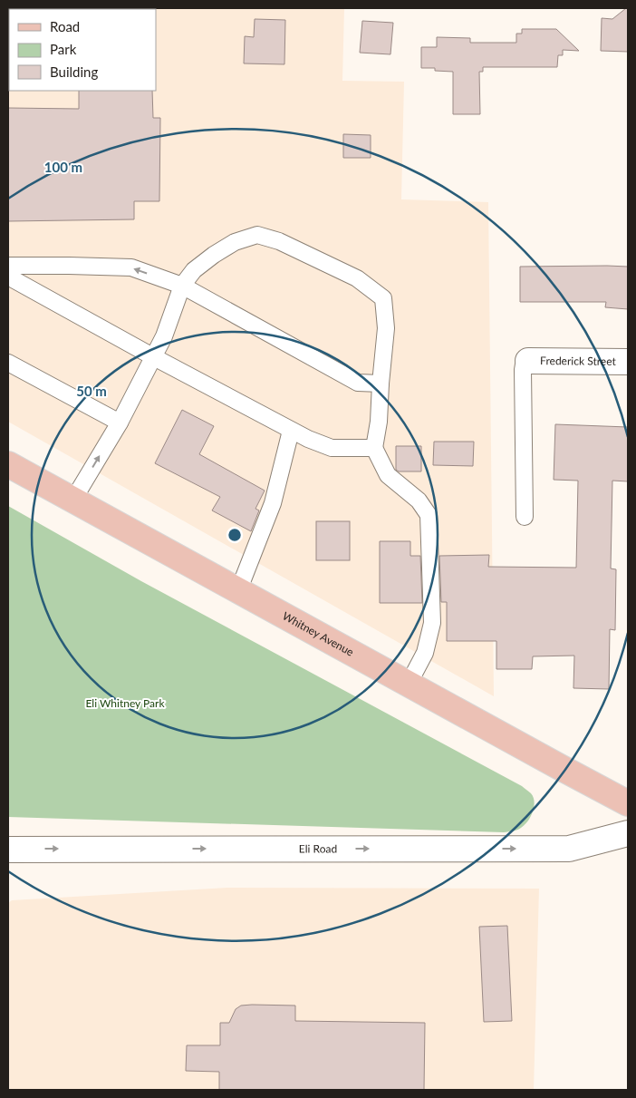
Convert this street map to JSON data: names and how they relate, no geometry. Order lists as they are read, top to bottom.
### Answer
{
  "streets": {
    "main road": ["Frederick Street", "Whitney Avenue", "Eli Road"]
  },
  "one_way": ["Eli Road"],
  "parks": ["Eli Whitney Park"],
  "legend": ["Road", "Park", "Building"],
  "rings": ["100 m", "50 m"]
}
